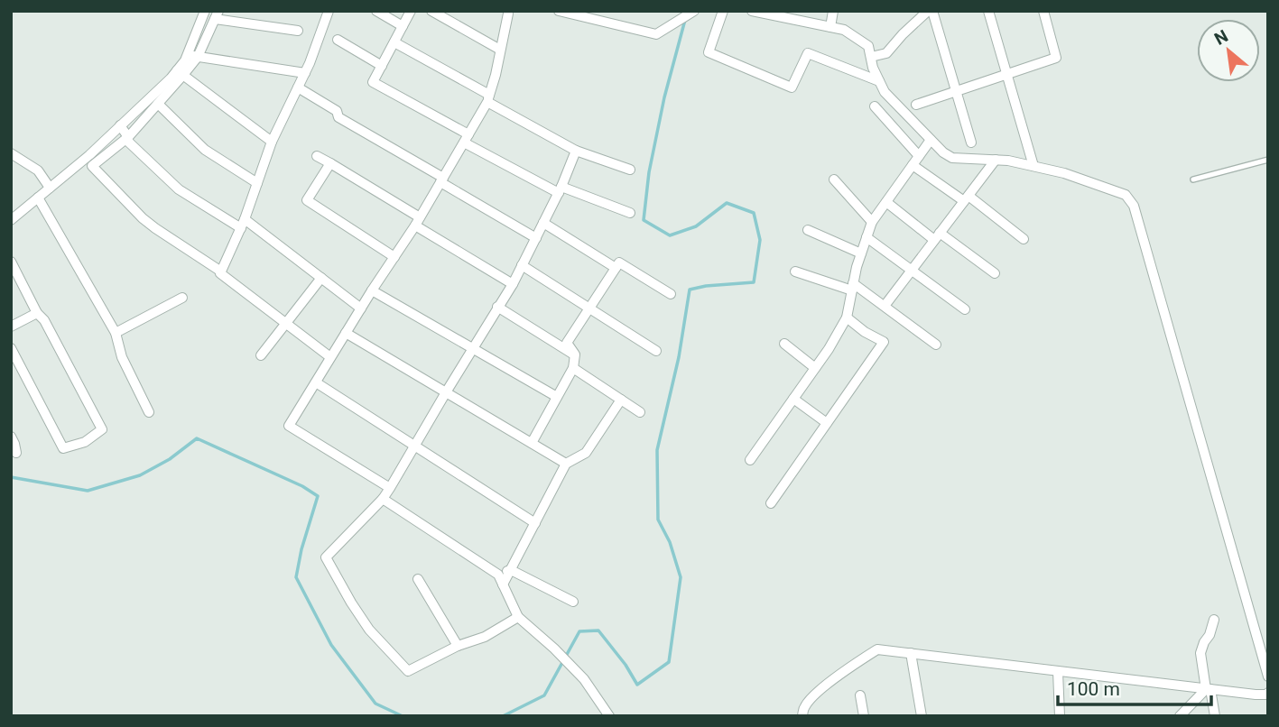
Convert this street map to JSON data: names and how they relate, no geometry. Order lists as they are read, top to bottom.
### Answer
{
  "scale_bar": "100 m",
  "north": "top left"
}
